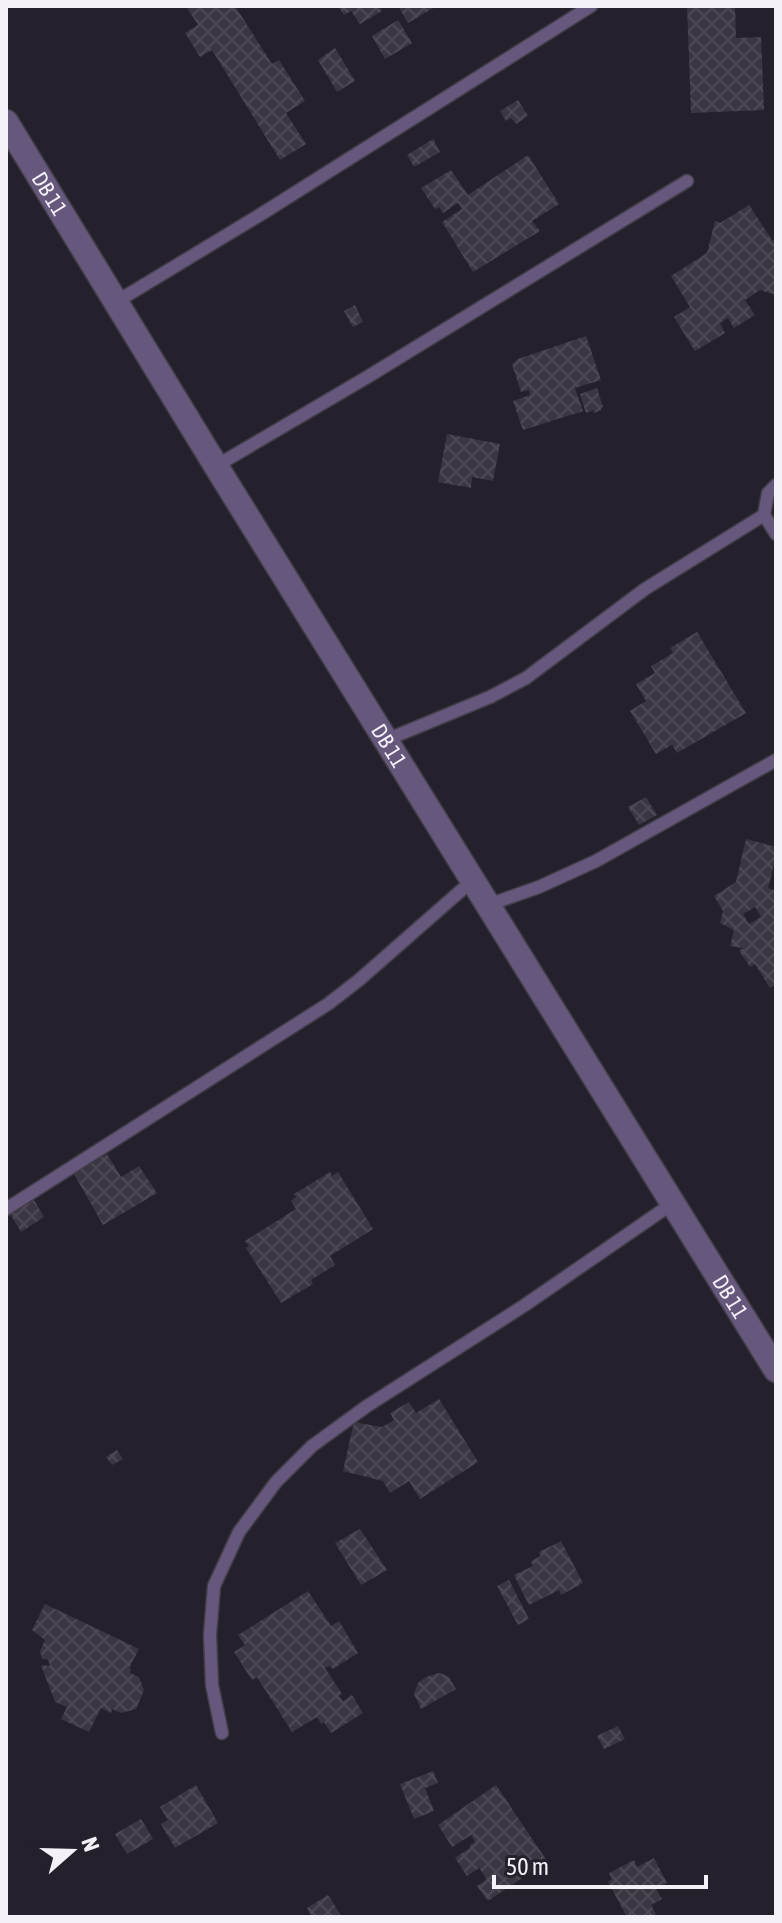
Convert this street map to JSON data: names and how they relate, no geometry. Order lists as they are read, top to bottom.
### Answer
{
  "streets": {
    "street": ["DB 11"]
  },
  "scale_bar": "50 m",
  "north": "right"
}
